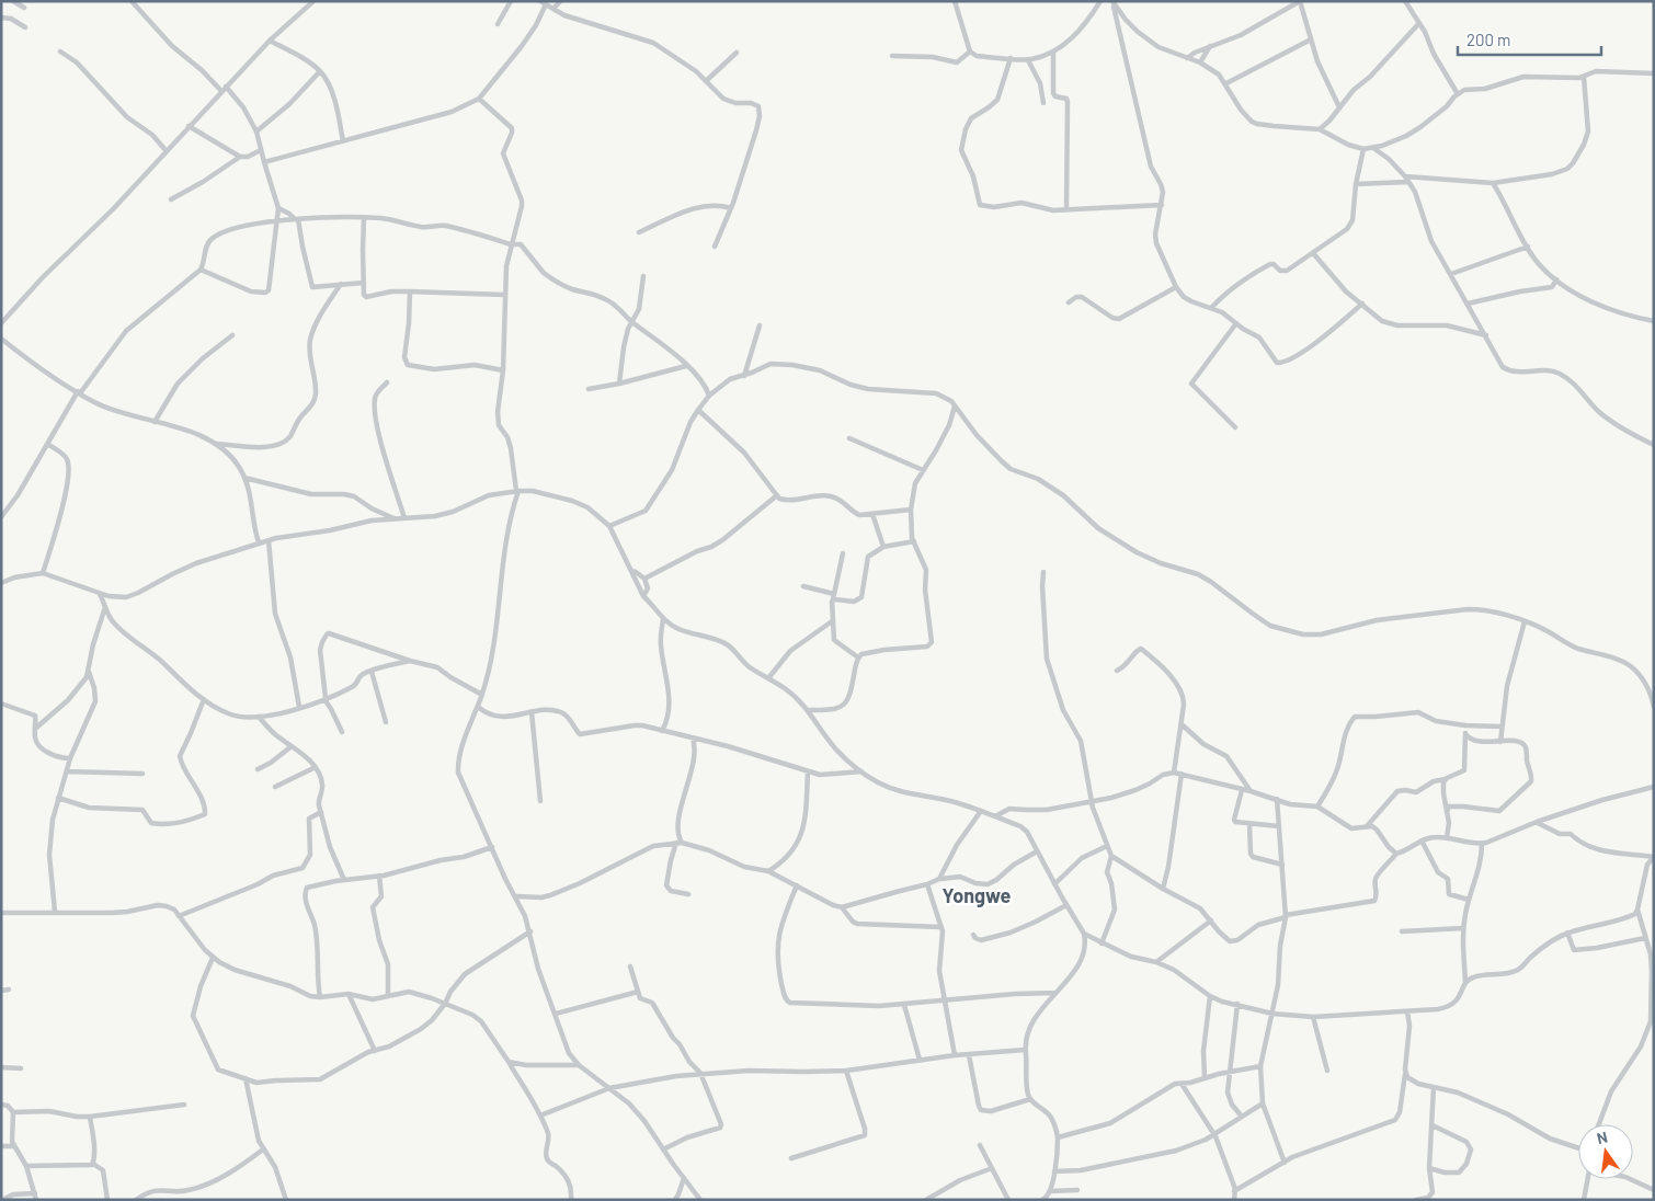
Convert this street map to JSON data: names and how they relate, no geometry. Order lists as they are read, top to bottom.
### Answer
{
  "districts": ["Yongwe"],
  "scale_bar": "200 m",
  "north": "top"
}
